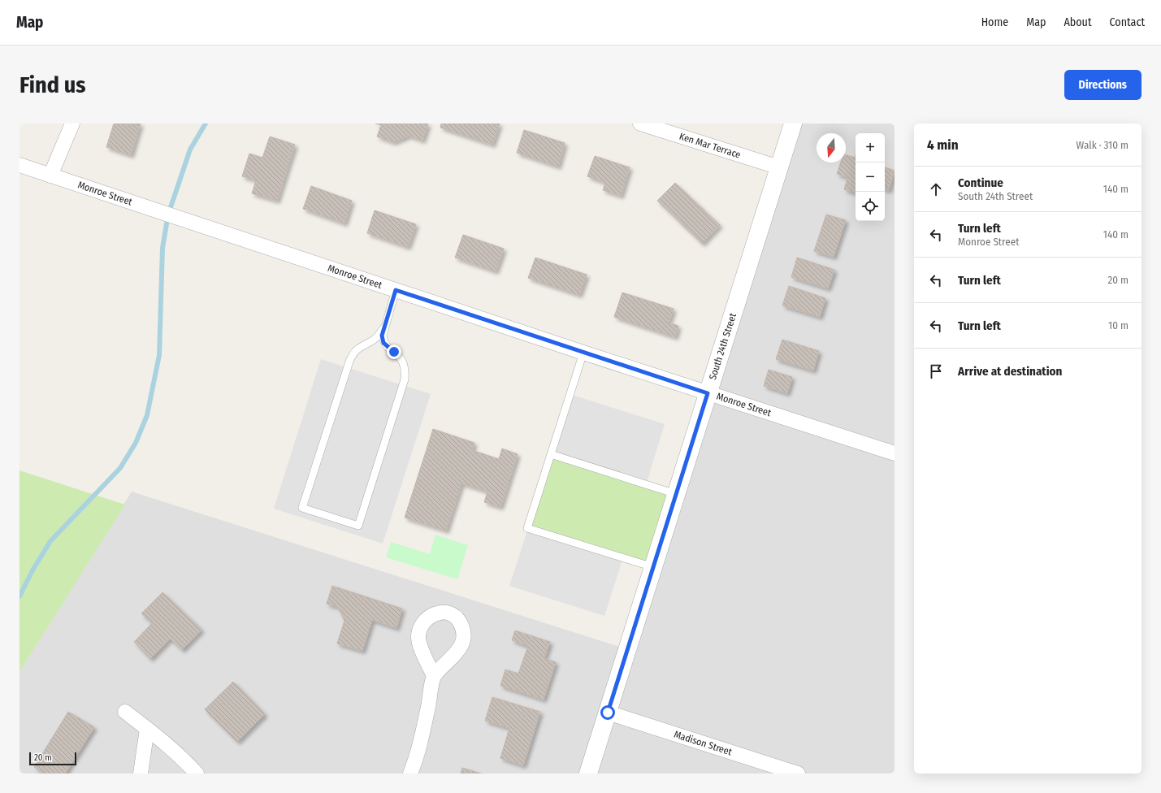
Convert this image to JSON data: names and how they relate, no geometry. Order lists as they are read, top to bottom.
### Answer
{
  "streets": {
    "street": [
      "Ken Mar Terrace",
      "Monroe Street",
      "South 24th Street",
      "Madison Street"
    ]
  },
  "crossings": [
    ["Ken Mar Terrace", "South 24th Street"],
    ["Monroe Street", "South 24th Street"],
    ["South 24th Street", "Madison Street"]
  ],
  "scale_bar": "20 m",
  "north": "bottom",
  "page": {
    "header": "Map",
    "nav": [
      "Home",
      "Map",
      "About",
      "Contact"
    ],
    "buttons": "Directions",
    "title": "Find us",
    "heading": ["4 min", "Walk · 310 m"],
    "map_buttons": ["+", "−"],
    "list": [
      ["Continue", "South 24th Street", "140 m"],
      ["Turn left", "Monroe Street", "140 m"],
      ["Turn left", "20 m"],
      ["Turn left", "10 m"],
      "Arrive at destination"
    ],
    "scale": "20 m"
  }
}
